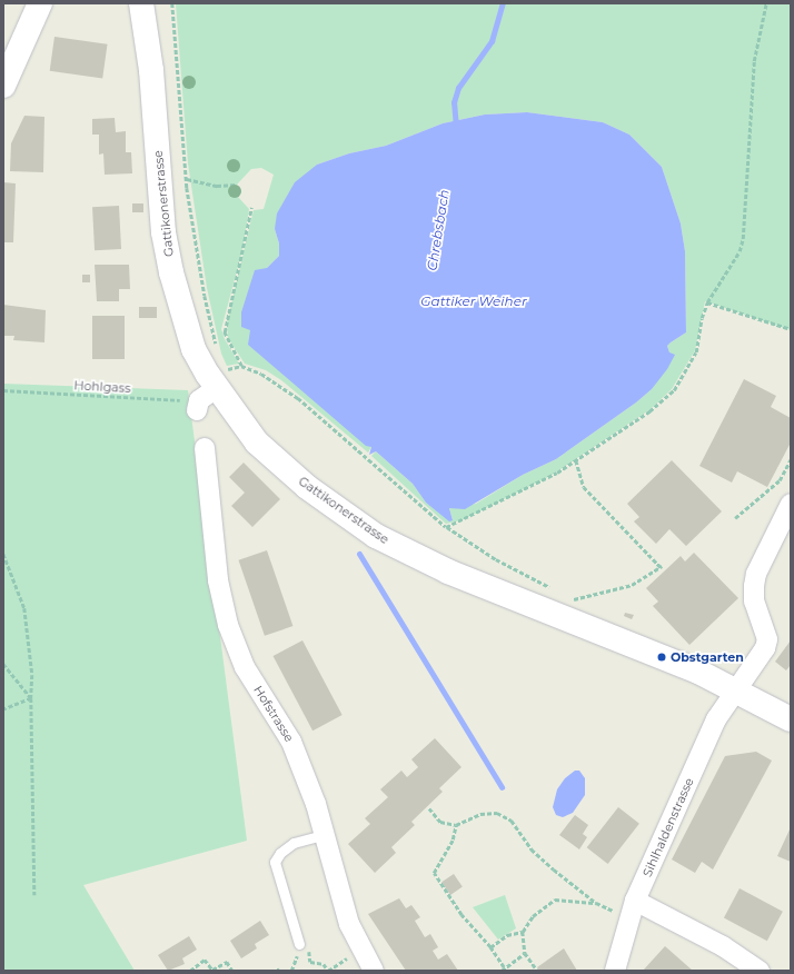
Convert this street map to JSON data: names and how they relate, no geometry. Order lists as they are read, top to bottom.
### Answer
{
  "streets": {
    "main road": ["Gattikonerstrasse"],
    "street": ["Hofstrasse", "Sihlhaldenstrasse"],
    "path": ["Hohlgass"]
  },
  "crossings": [
    ["Gattikonerstrasse", "Sihlhaldenstrasse"]
  ],
  "water": ["Chrebsbach", "Gattiker Weiher"],
  "places": ["Obstgarten"]
}
